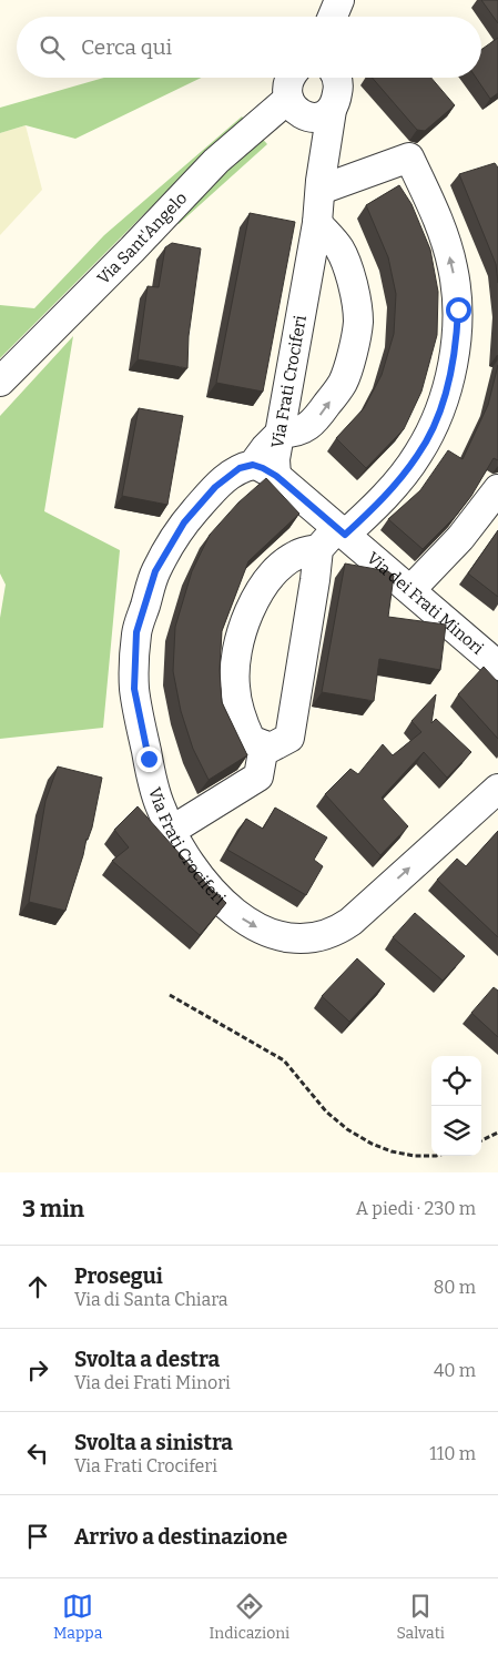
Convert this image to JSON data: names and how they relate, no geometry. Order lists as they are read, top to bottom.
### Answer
{
  "streets": {
    "street": ["Via Sant'Angelo", "Via Frati Crociferi", "Via dei Frati Minori"]
  },
  "crossings": [
    ["Via Frati Crociferi", "Via dei Frati Minori"]
  ],
  "page": {
    "search": "Cerca qui",
    "heading": ["3 min", "A piedi · 230 m"],
    "list": [
      ["Prosegui", "Via di Santa Chiara", "80 m"],
      ["Svolta a destra", "Via dei Frati Minori", "40 m"],
      ["Svolta a sinistra", "Via Frati Crociferi", "110 m"],
      "Arrivo a destinazione"
    ],
    "nav": ["Mappa", "Indicazioni", "Salvati"]
  }
}
